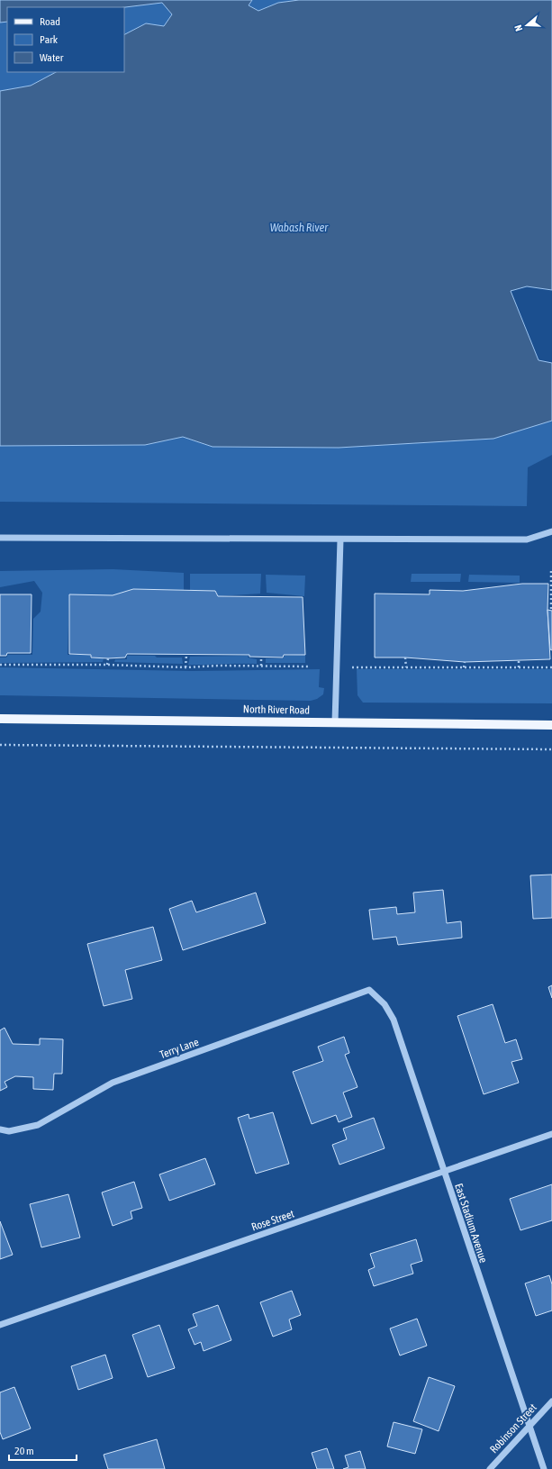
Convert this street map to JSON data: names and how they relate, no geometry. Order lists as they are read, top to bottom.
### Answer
{
  "streets": {
    "main road": ["North River Road"],
    "street": [
      "Terry Lane",
      "Rose Street",
      "East Stadium Avenue",
      "Robinson Street"
    ]
  },
  "crossings": [
    ["Terry Lane", "East Stadium Avenue"],
    ["Rose Street", "East Stadium Avenue"],
    ["East Stadium Avenue", "Robinson Street"]
  ],
  "water": ["Wabash River"],
  "legend": ["Road", "Park", "Water"],
  "scale_bar": "20 m",
  "north": "left"
}
